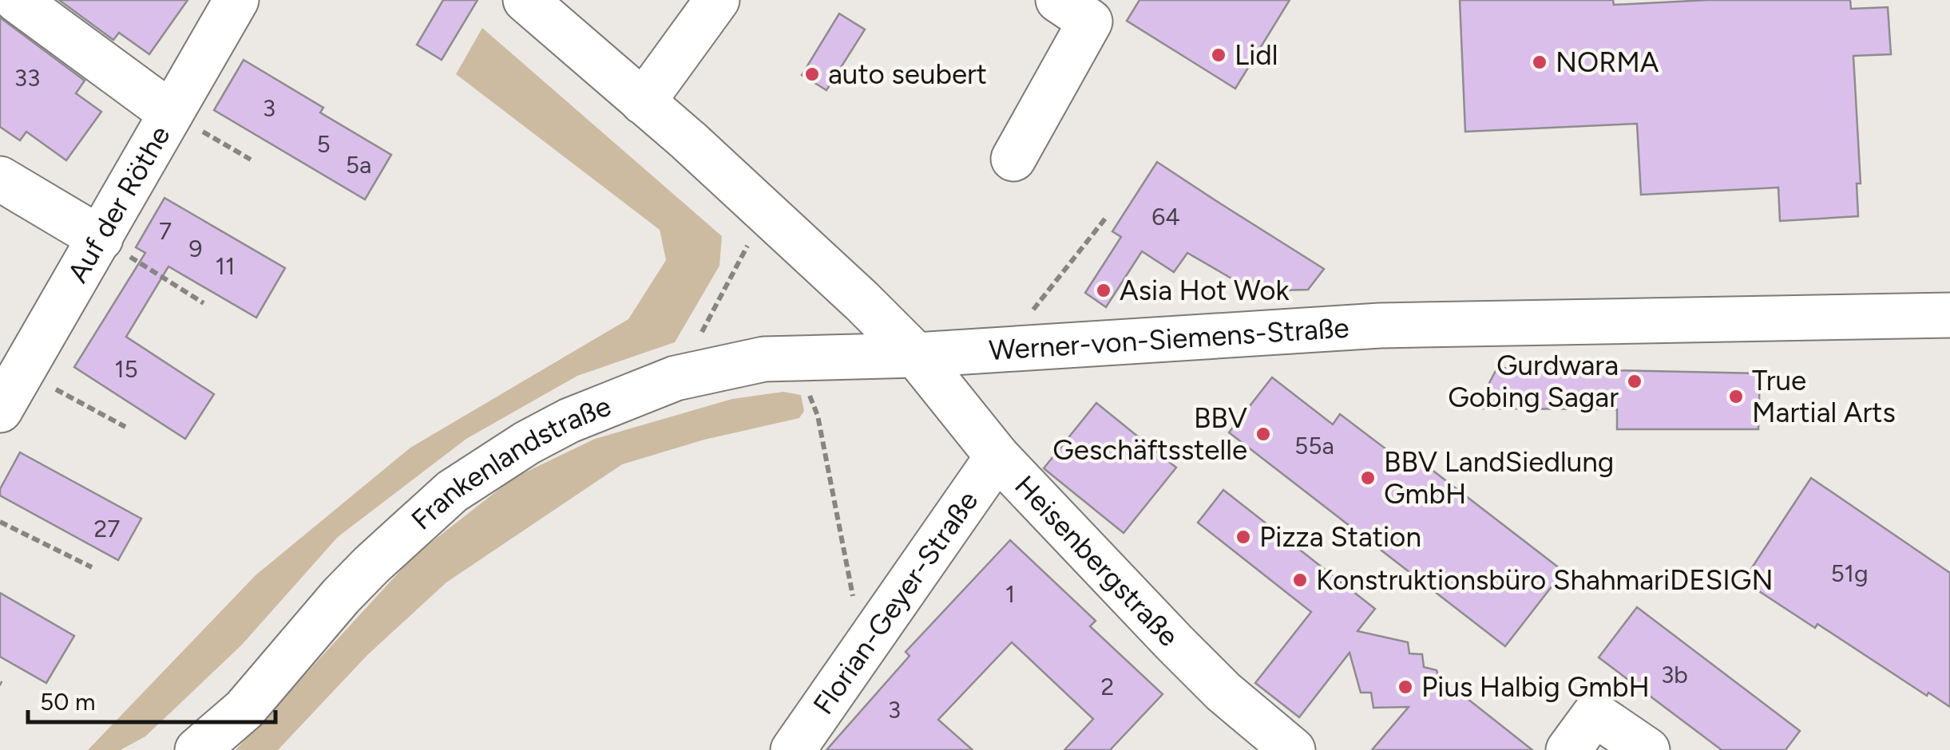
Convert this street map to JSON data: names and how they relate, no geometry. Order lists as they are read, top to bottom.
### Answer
{
  "streets": {
    "street": [
      "Auf der Röthe",
      "Werner-von-Siemens-Straße",
      "Frankenlandstraße",
      "Heisenbergstraße",
      "Florian-Geyer-Straße"
    ]
  },
  "crossings": [
    ["Werner-von-Siemens-Straße", "Frankenlandstraße"],
    ["Werner-von-Siemens-Straße", "Heisenbergstraße"],
    ["Frankenlandstraße", "Heisenbergstraße"],
    ["Heisenbergstraße", "Florian-Geyer-Straße"]
  ],
  "places": [
    "Lidl",
    "NORMA",
    "auto seubert",
    "Asia Hot Wok",
    "Gurdwara Gobing Sagar",
    "True Martial Arts",
    "BBV Geschäftsstelle",
    "BBV LandSiedlung GmbH",
    "Pizza Station",
    "Konstruktionsbüro ShahmariDESIGN",
    "Pius Halbig GmbH"
  ],
  "house_numbers": [
    "33",
    "3",
    "5",
    "5a",
    "64",
    "7",
    "9",
    "11",
    "15",
    "55a",
    "27",
    "51g",
    "1",
    "3b",
    "2",
    "3"
  ],
  "scale_bar": "50 m"
}
